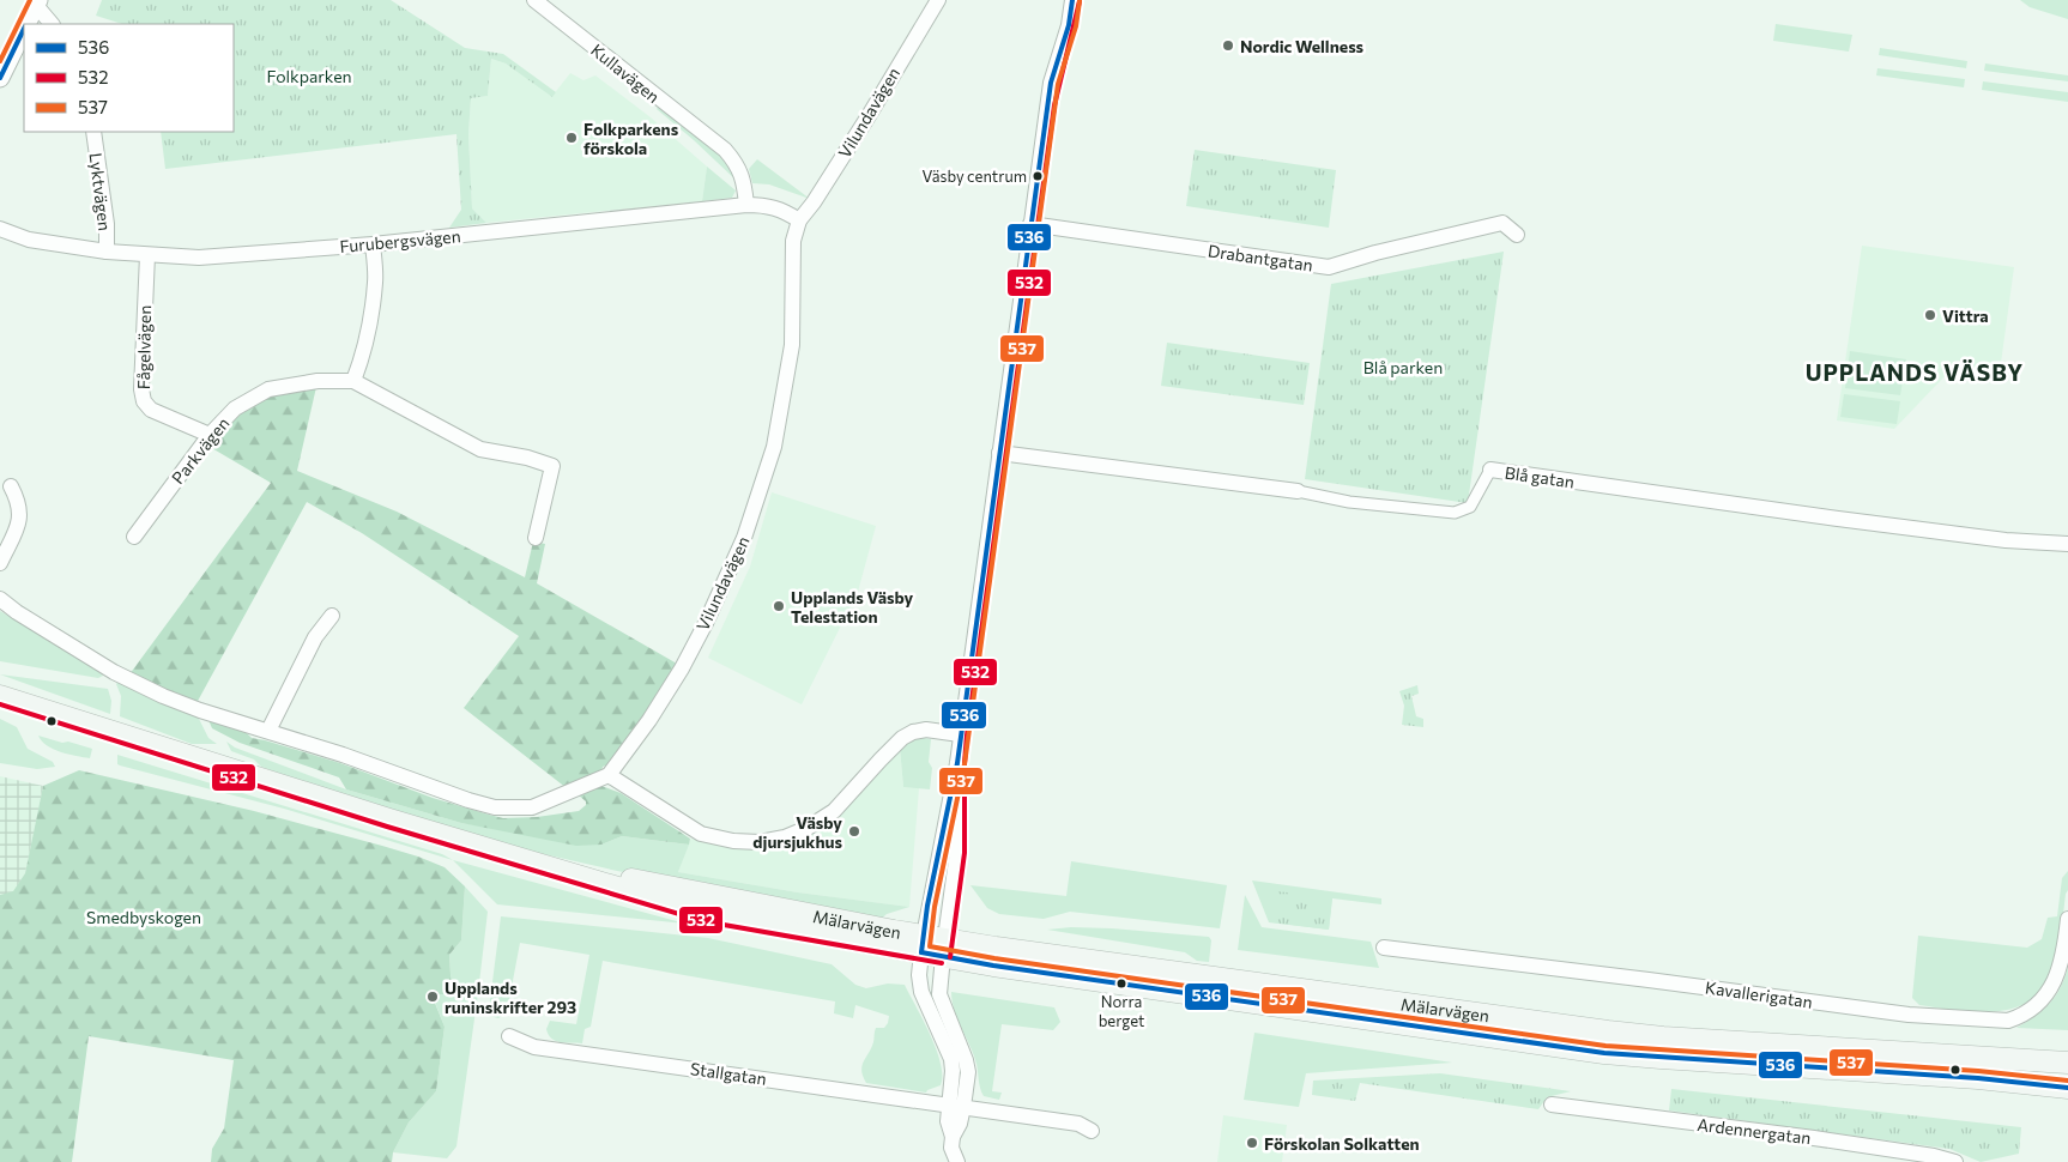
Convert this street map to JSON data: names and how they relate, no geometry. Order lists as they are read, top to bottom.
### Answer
{
  "streets": {
    "main road": ["Mälarvägen"],
    "street": [
      "Kullavägen",
      "Vilundavägen",
      "Lyktvägen",
      "Furubergsvägen",
      "Drabantgatan",
      "Fågelvägen",
      "Parkvägen",
      "Blå gatan",
      "Kavallerigatan",
      "Stallgatan",
      "Ardennergatan"
    ]
  },
  "crossings": [
    ["Kullavägen", "Furubergsvägen"],
    ["Vilundavägen", "Furubergsvägen"],
    ["Lyktvägen", "Furubergsvägen"],
    ["Furubergsvägen", "Fågelvägen"],
    ["Fågelvägen", "Parkvägen"]
  ],
  "districts": ["UPPLANDS VÄSBY"],
  "parks": ["Folkparken", "Blå parken", "Smedbyskogen"],
  "places": [
    "Nordic Wellness",
    "Folkparkens förskola",
    "Väsby centrum",
    "Vittra",
    "Upplands Väsby Telestation",
    "Väsby djursjukhus",
    "Norra berget",
    "Upplands runinskrifter 293",
    "Förskolan Solkatten"
  ],
  "lines": ["transit line 536", "transit line 537", "transit line 532"],
  "legend": ["536", "532", "537"]
}
